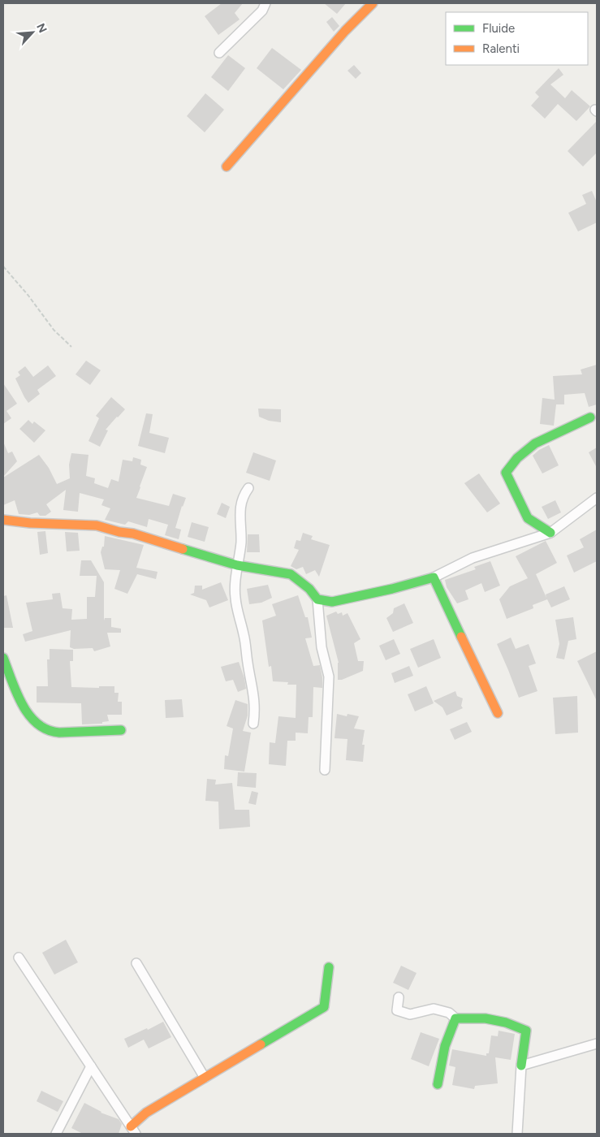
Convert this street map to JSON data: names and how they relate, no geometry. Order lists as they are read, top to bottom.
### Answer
{
  "legend": ["Fluide", "Ralenti"],
  "north": "top right"
}
